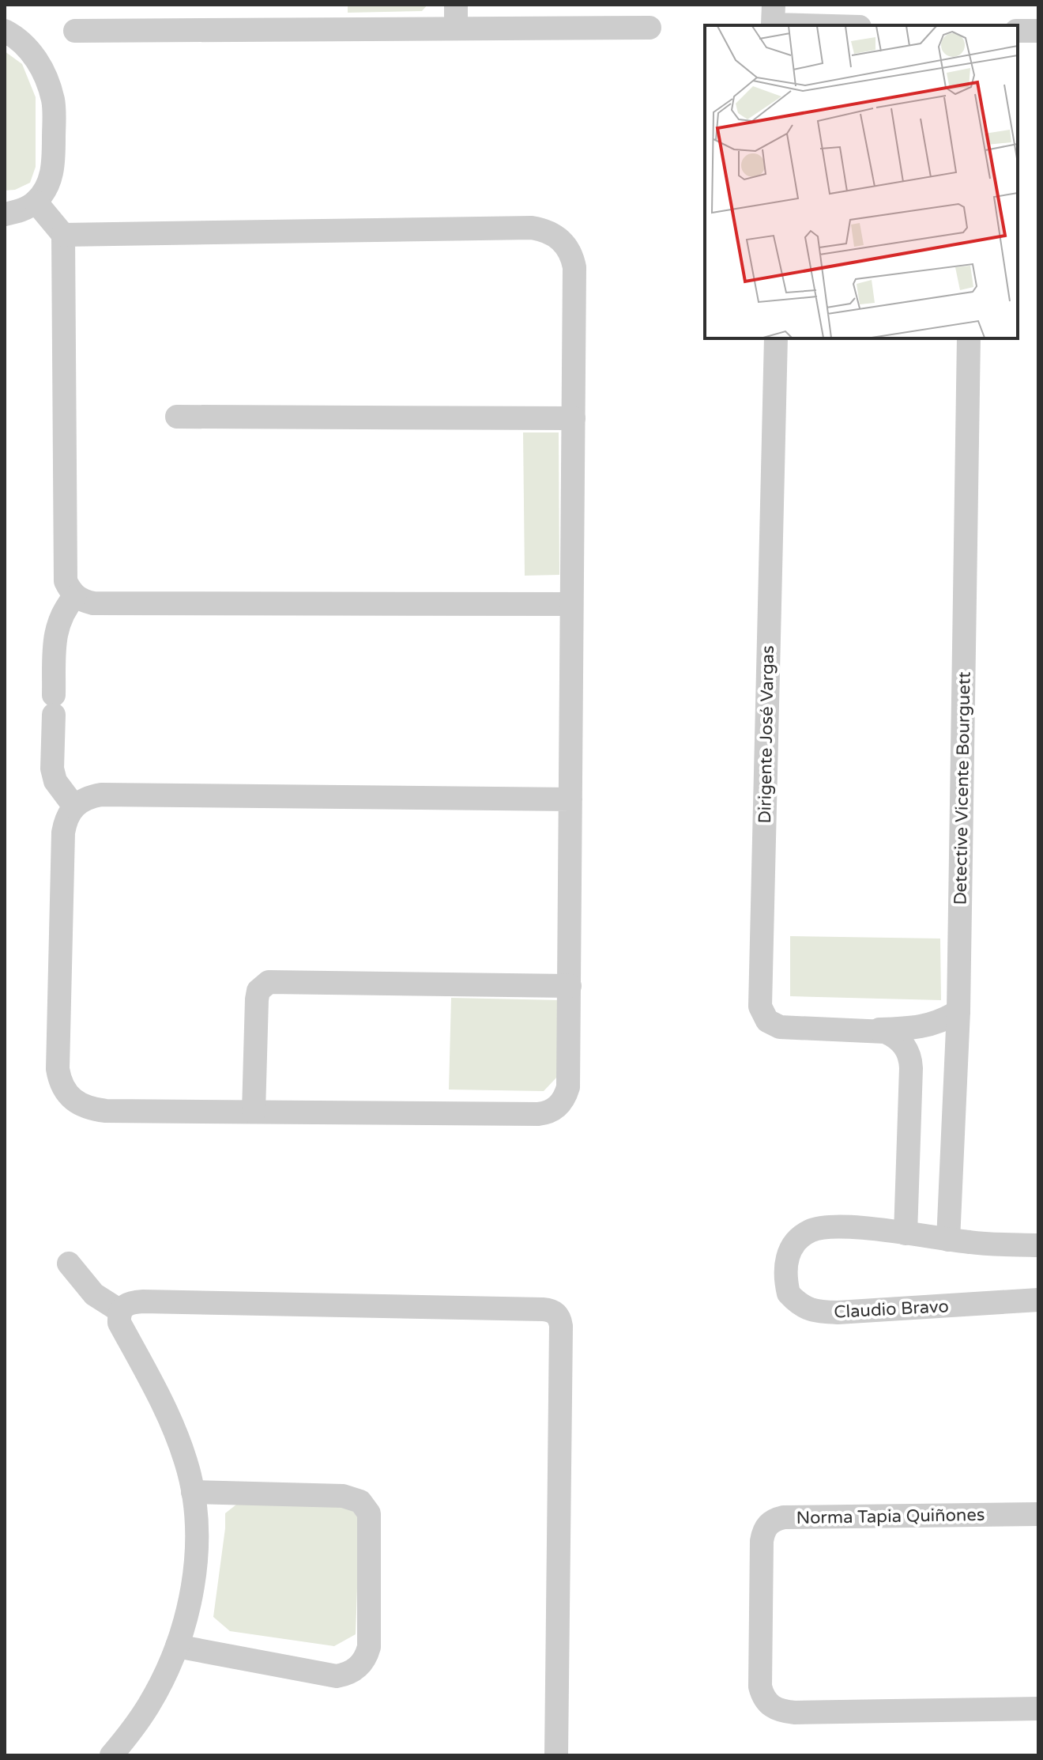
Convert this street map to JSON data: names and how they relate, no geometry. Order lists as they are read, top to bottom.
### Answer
{
  "streets": {
    "street": [
      "Dirigente José Vargas",
      "Detective Vicente Bourguett",
      "Claudio Bravo",
      "Norma Tapia Quiñones"
    ]
  },
  "crossings": [
    ["Dirigente José Vargas", "Detective Vicente Bourguett"],
    ["Dirigente José Vargas", "Claudio Bravo"],
    ["Detective Vicente Bourguett", "Claudio Bravo"]
  ]
}
